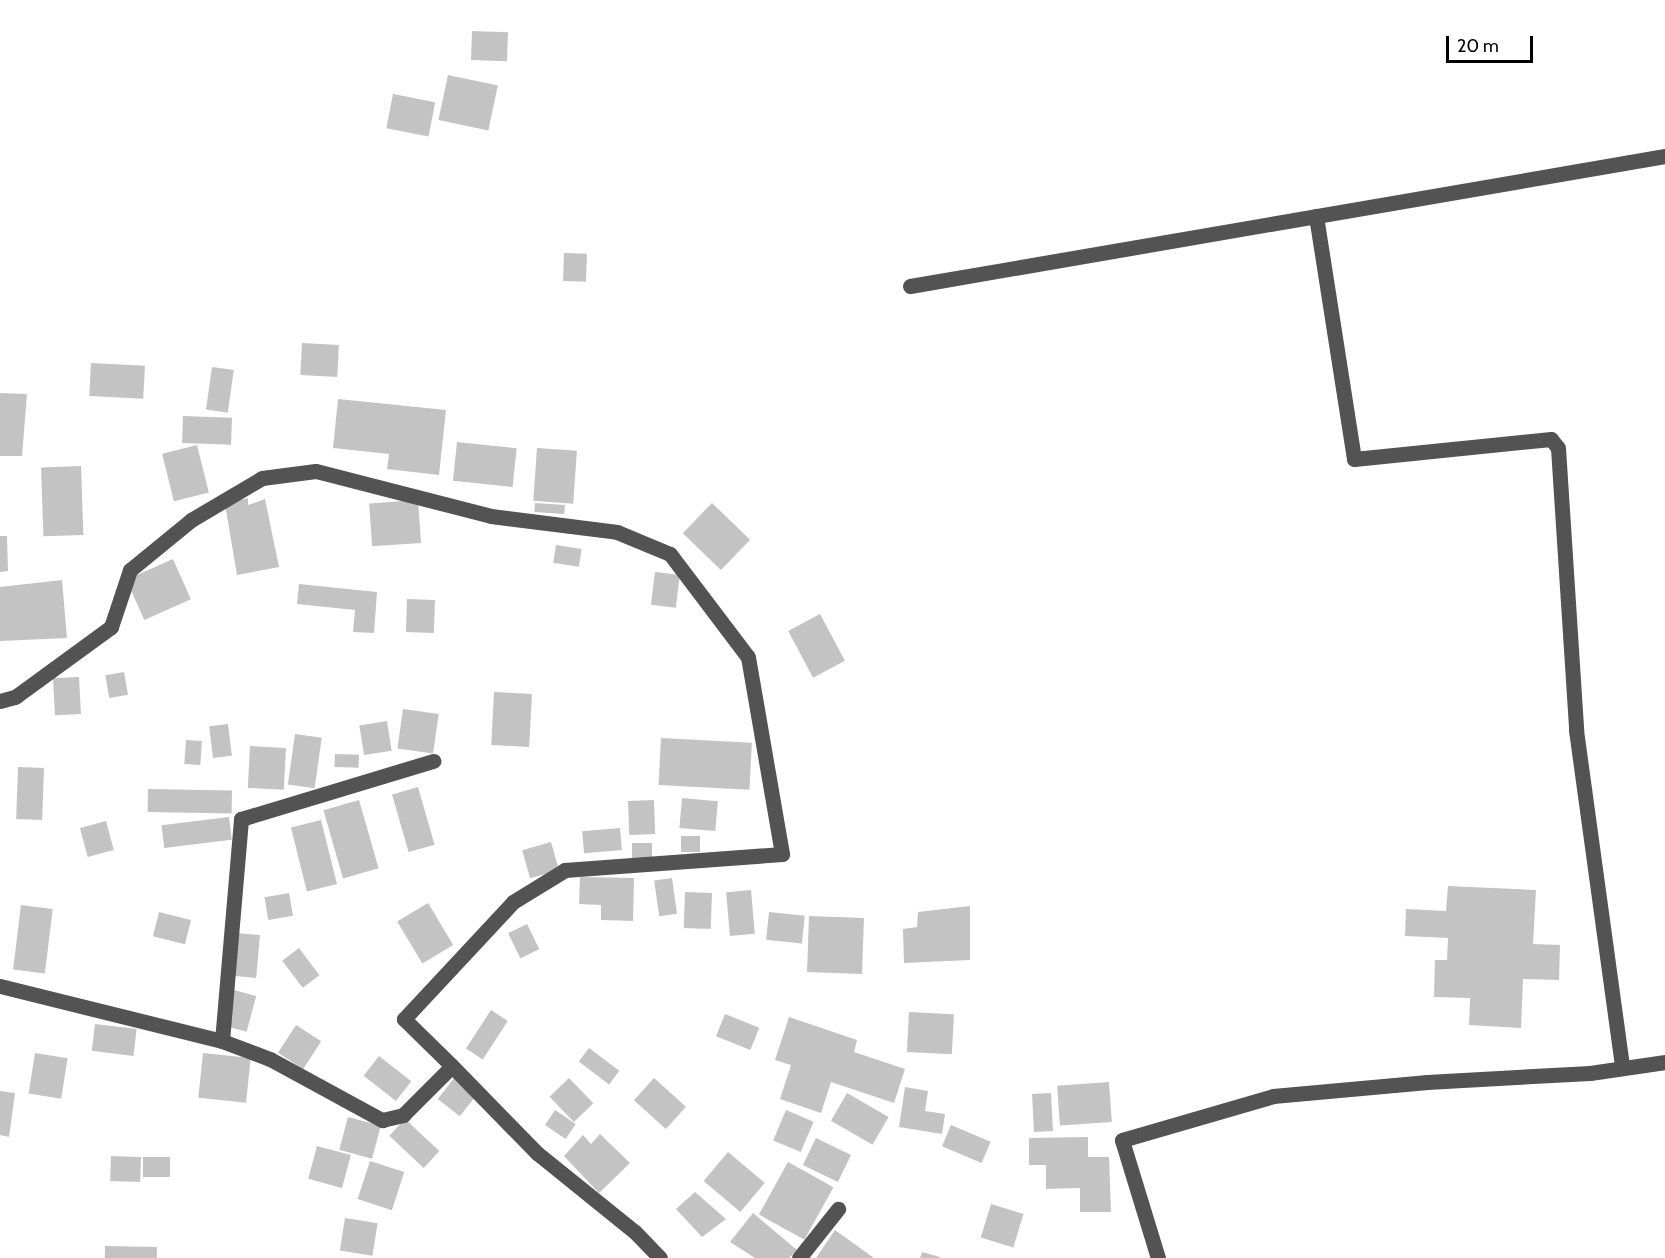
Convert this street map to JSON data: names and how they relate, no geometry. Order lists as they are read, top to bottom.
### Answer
{
  "scale_bar": "20 m"
}
